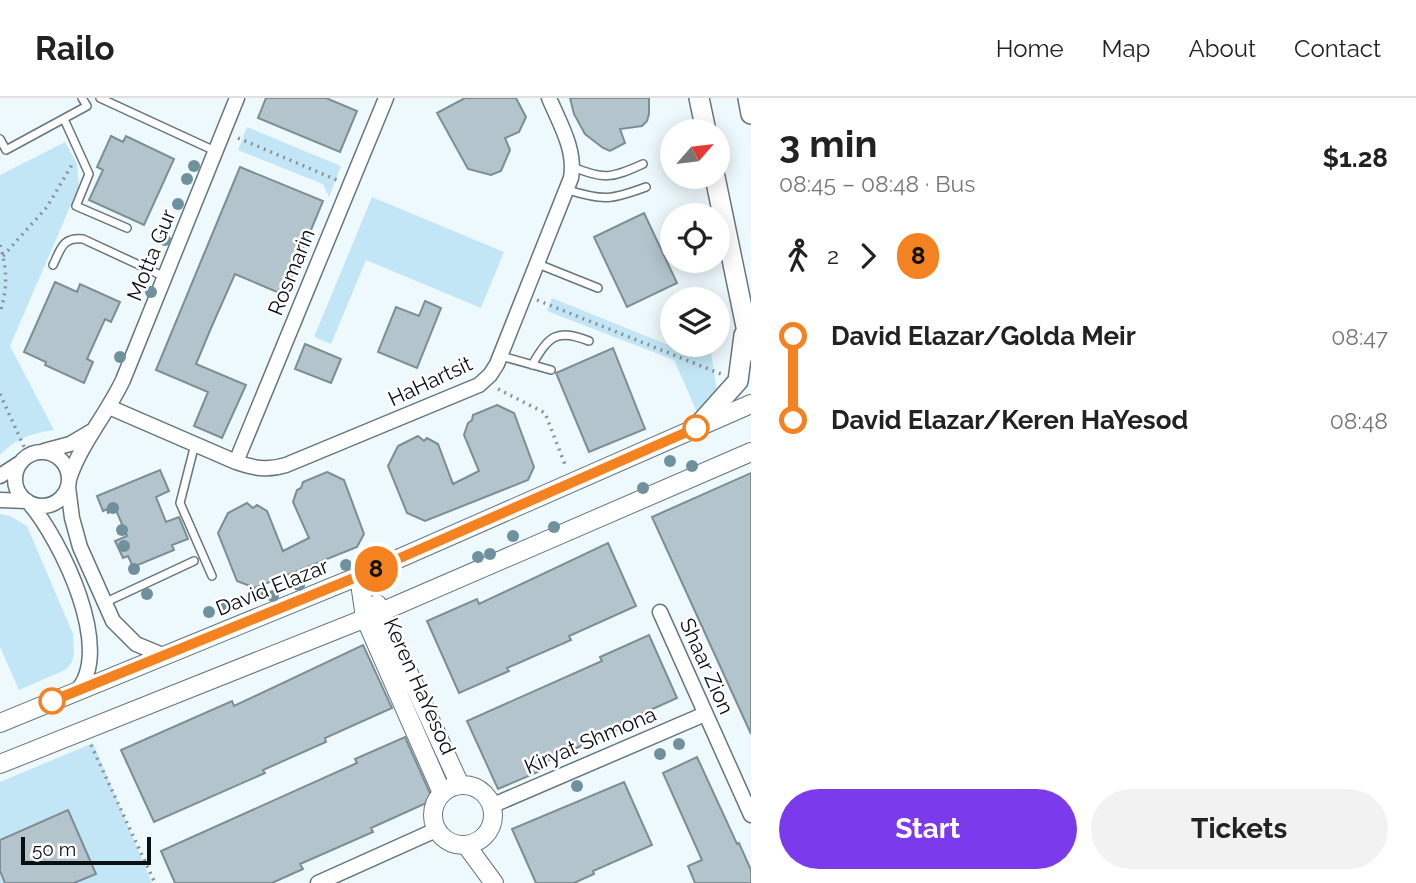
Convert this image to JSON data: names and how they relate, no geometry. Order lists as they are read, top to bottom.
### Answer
{
  "streets": {
    "street": [
      "Motta Gur",
      "Rosmarin",
      "HaHartsit",
      "David Elazar",
      "Shaar Zion",
      "Keren HaYesod",
      "Kiryat Shmona"
    ]
  },
  "crossings": [
    ["Motta Gur", "HaHartsit"],
    ["Rosmarin", "HaHartsit"],
    ["David Elazar", "Keren HaYesod"],
    ["Shaar Zion", "Kiryat Shmona"],
    ["Keren HaYesod", "Kiryat Shmona"]
  ],
  "lines": ["bus line 8"],
  "scale_bar": "50 m",
  "north": "top right",
  "page": {
    "header": "Railo",
    "nav": [
      "Home",
      "Map",
      "About",
      "Contact"
    ],
    "on_map": "8",
    "heading": ["3 min", "08:45 – 08:48 · Bus", "$1.28"],
    "legs": ["2", "8"],
    "list": [
      {
        "name": "David Elazar/Golda Meir",
        "value": "08:47"
      },
      {
        "name": "David Elazar/Keren HaYesod",
        "value": "08:48"
      }
    ],
    "buttons": ["Start", "Tickets"],
    "scale": "50 m"
  }
}
